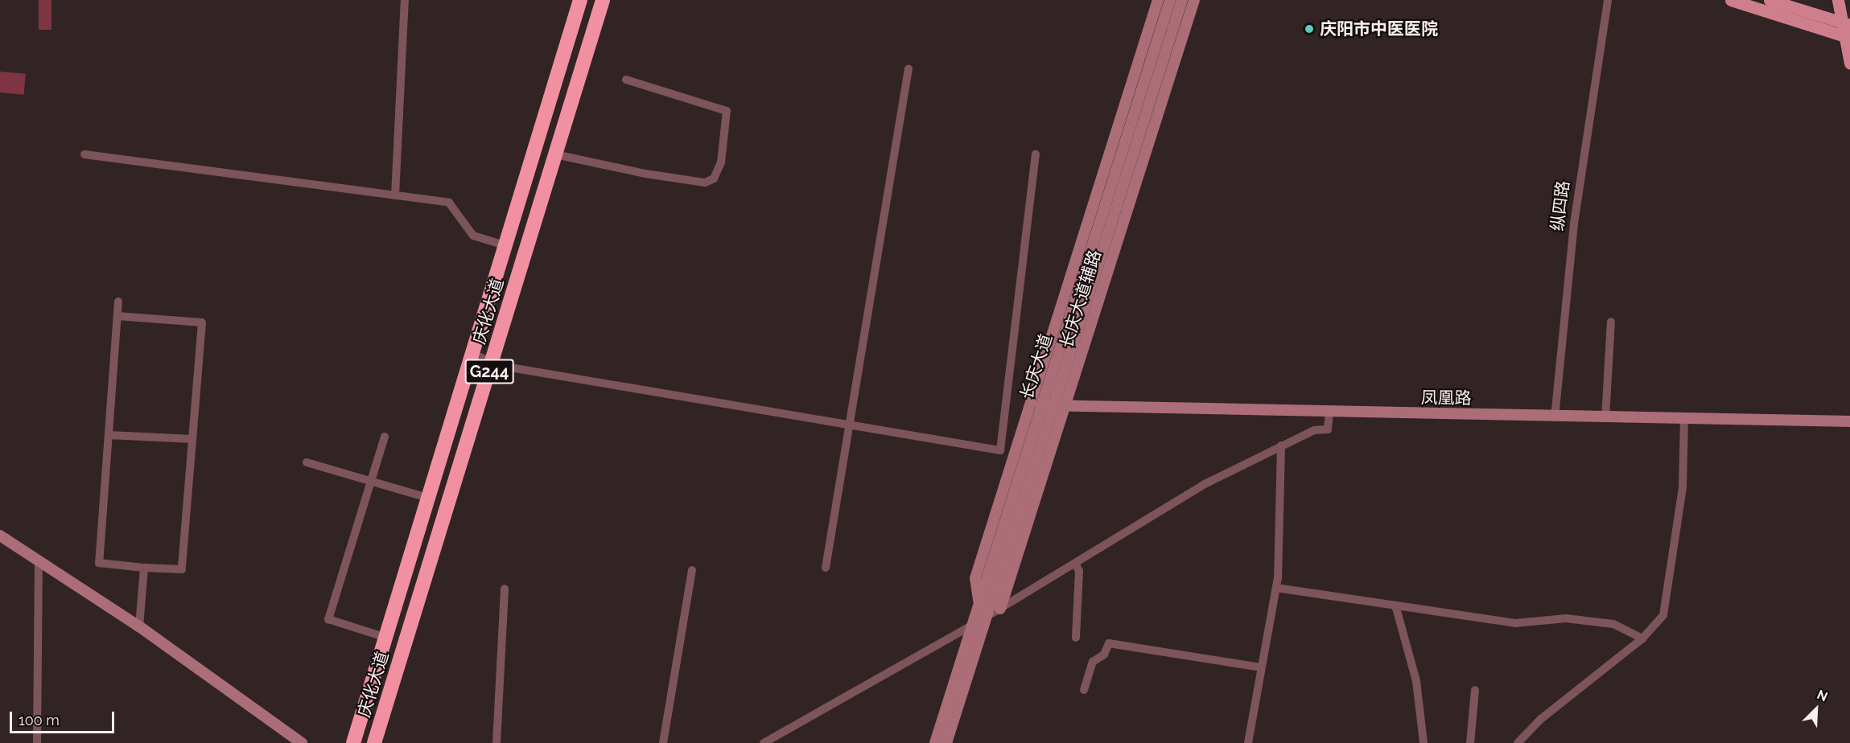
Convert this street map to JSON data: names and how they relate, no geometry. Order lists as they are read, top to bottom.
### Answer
{
  "streets": {
    "highway": ["庆化大道", "G244"],
    "street": [
      "纵四路",
      "长庆大道辅路",
      "长庆大道",
      "凤凰路"
    ]
  },
  "crossings": [
    ["纵四路", "凤凰路"],
    ["长庆大道辅路", "长庆大道"],
    ["长庆大道辅路", "凤凰路"],
    ["长庆大道", "凤凰路"]
  ],
  "places": ["庆阳市中医医院"],
  "scale_bar": "100 m",
  "north": "top right"
}
